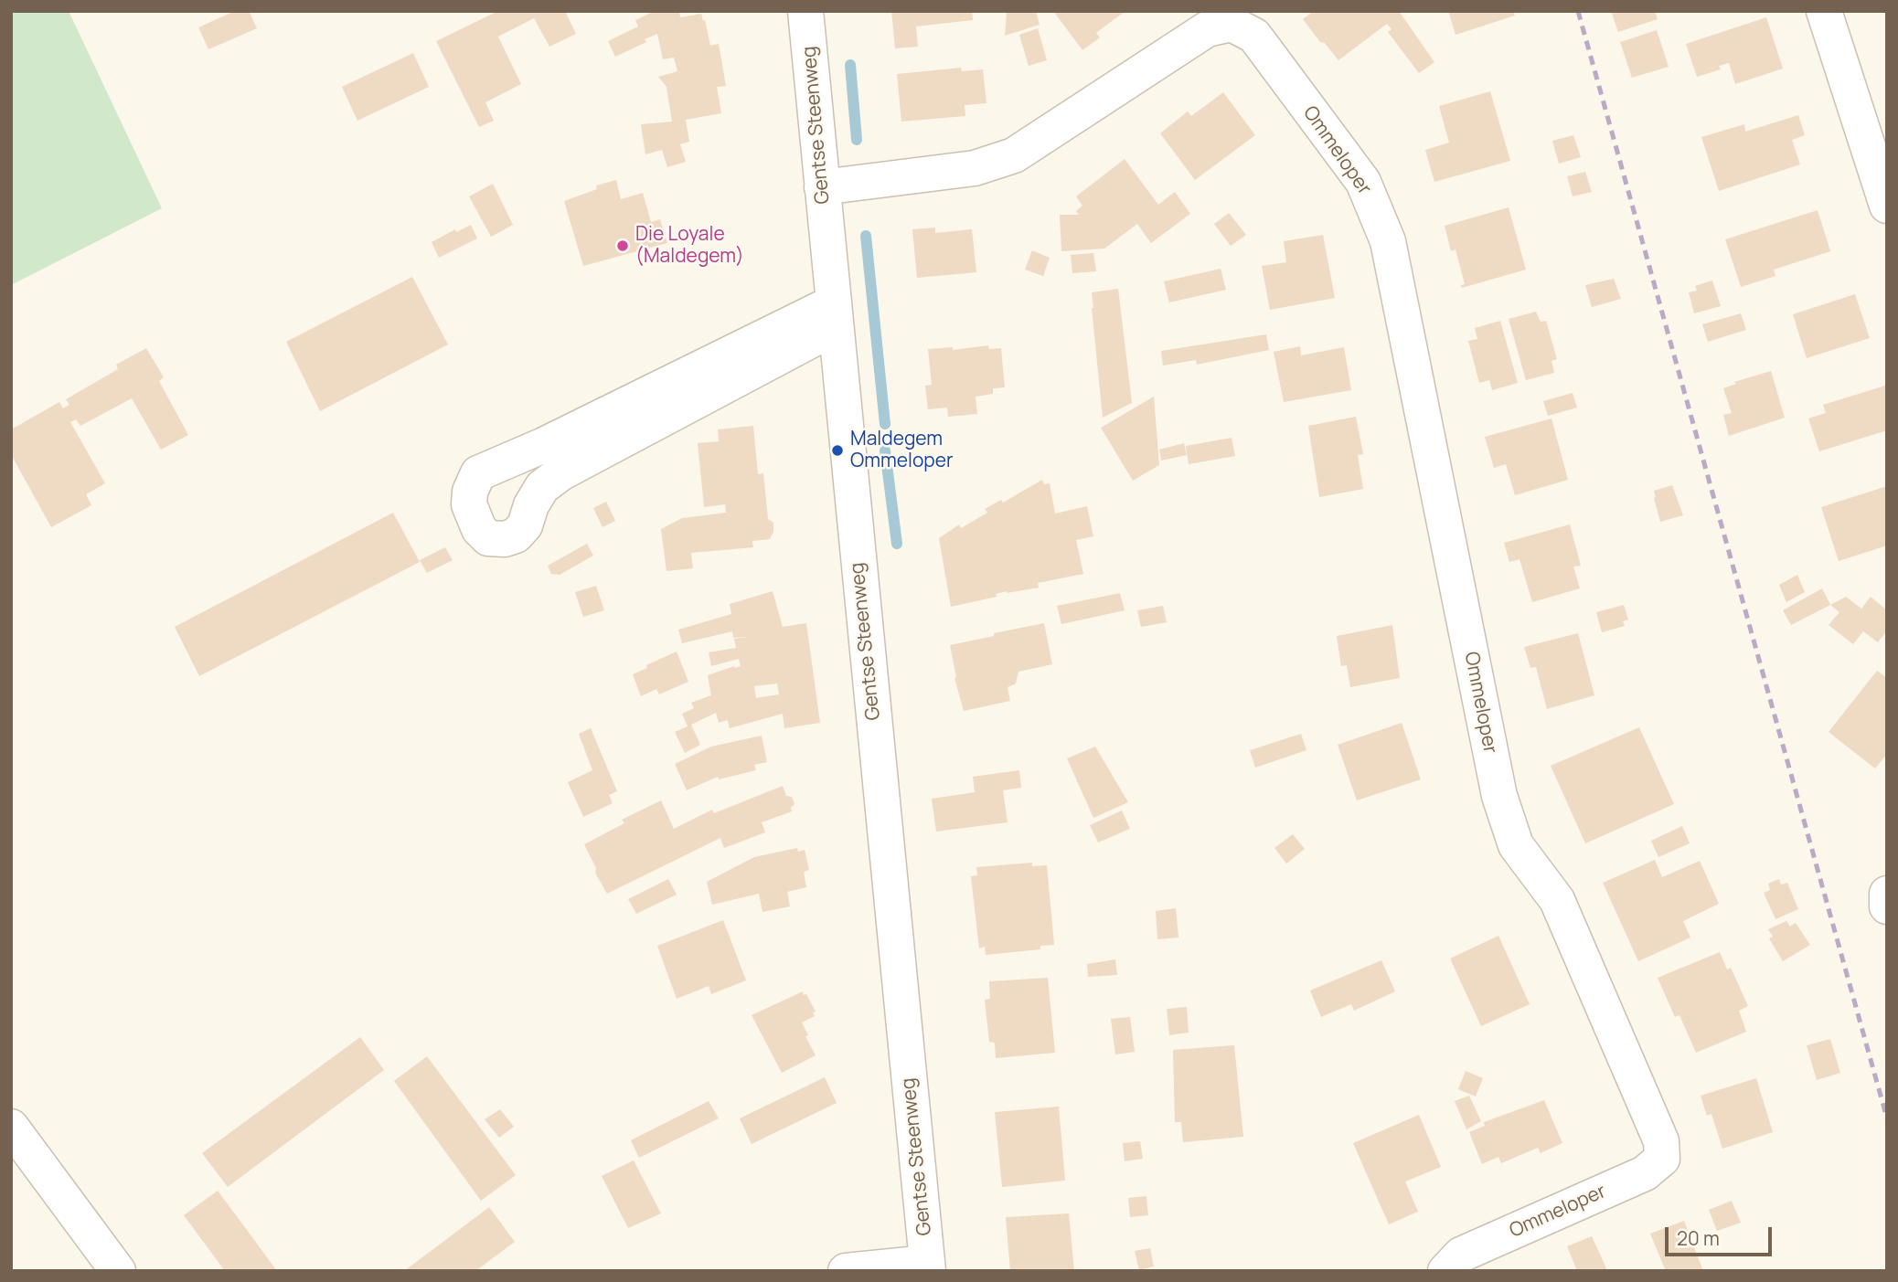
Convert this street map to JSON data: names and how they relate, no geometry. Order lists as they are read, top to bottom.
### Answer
{
  "streets": {
    "street": ["Gentse Steenweg", "Ommeloper"]
  },
  "crossings": [
    ["Gentse Steenweg", "Ommeloper"]
  ],
  "places": ["Die Loyale (Maldegem)", "Maldegem Ommeloper"],
  "scale_bar": "20 m"
}
